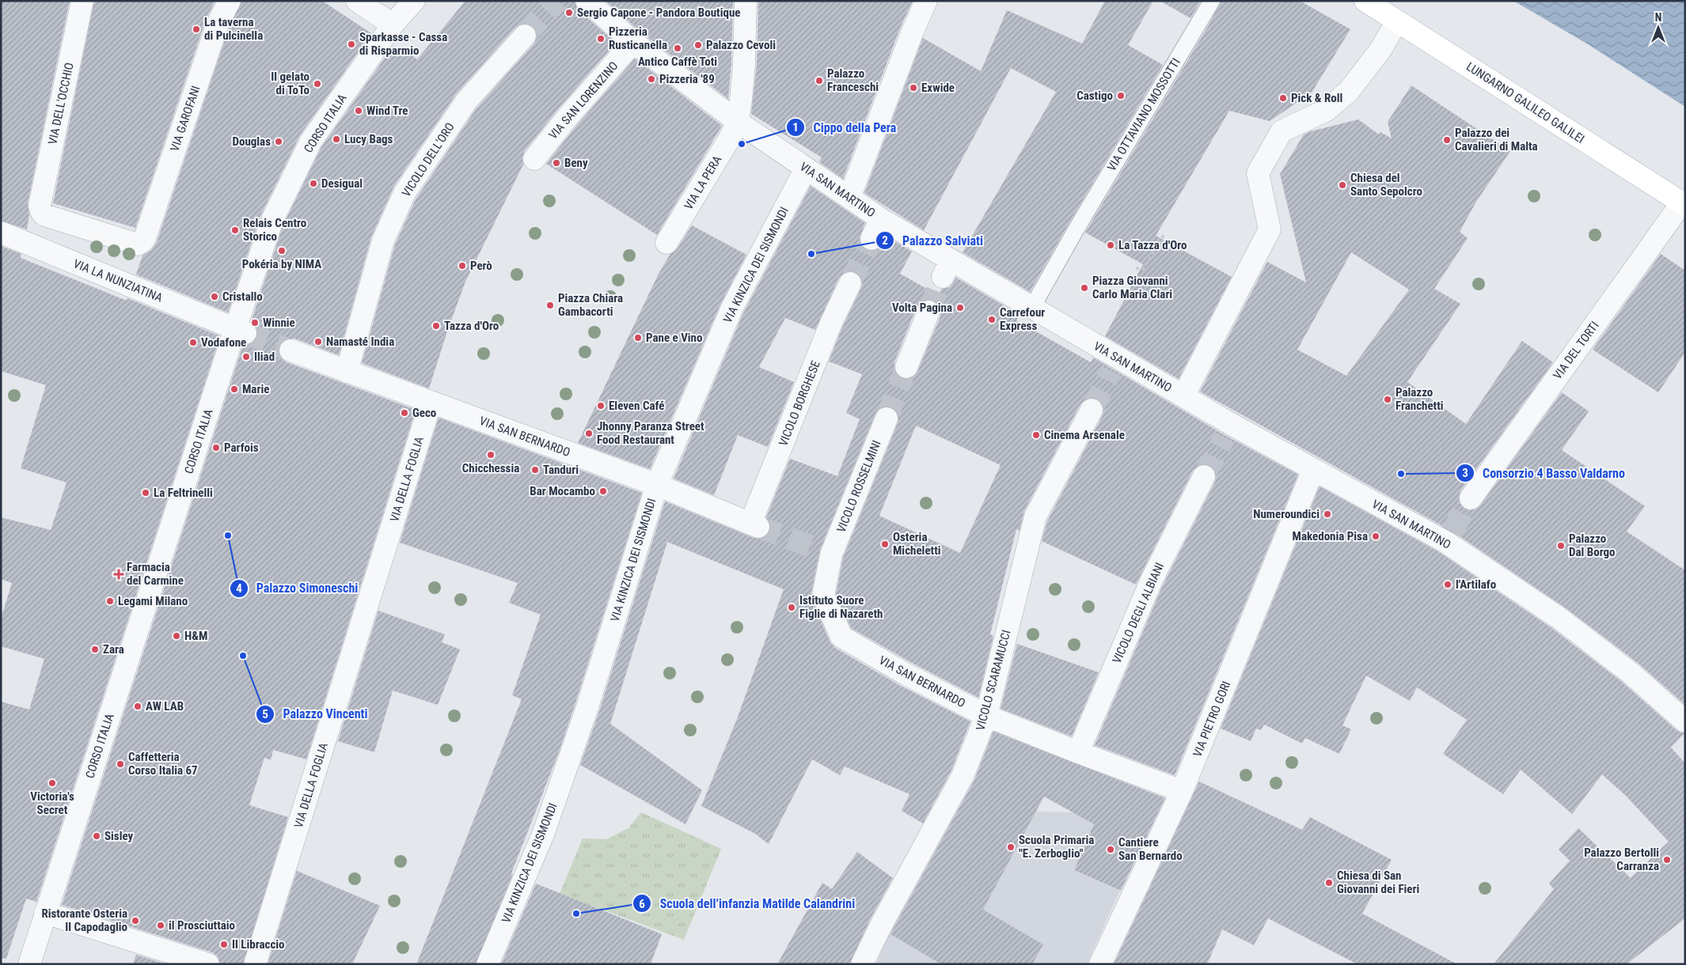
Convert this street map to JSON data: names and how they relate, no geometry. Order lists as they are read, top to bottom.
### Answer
{
  "streets": {
    "street": [
      "VIA SAN LORENZINO",
      "LUNGARNO GALILEO GALILEI",
      "VIA DELL'OCCHIO",
      "VIA GAROFANI",
      "CORSO ITALIA",
      "VICOLO DELL'ORO",
      "VIA LA PERA",
      "VIA SAN MARTINO",
      "VIA KINZICA DEI SISMONDI",
      "VIA LA NUNZIATINA",
      "VIA DEL TORTI",
      "VICOLO BORGHESE",
      "VIA SAN BERNARDO",
      "VIA DELLA FOGLIA",
      "VICOLO ROSSELMINI",
      "VICOLO DEGLI ALBIANI",
      "VICOLO SCARAMUCCI",
      "VIA PIETRO GORI"
    ],
    "lane": ["VIA OTTAVIANO MOSSOTTI"]
  },
  "crossings": [
    ["VIA SAN LORENZINO", "VIA SAN MARTINO"],
    ["LUNGARNO GALILEO GALILEI", "VIA DEL TORTI"],
    ["VIA DELL'OCCHIO", "VIA GAROFANI"],
    ["VIA OTTAVIANO MOSSOTTI", "VIA SAN MARTINO"],
    ["CORSO ITALIA", "VIA LA NUNZIATINA"],
    ["VICOLO DELL'ORO", "VIA SAN BERNARDO"],
    ["VIA LA PERA", "VIA SAN MARTINO"],
    ["VIA SAN MARTINO", "VIA KINZICA DEI SISMONDI"],
    ["VIA SAN MARTINO", "VIA PIETRO GORI"],
    ["VIA KINZICA DEI SISMONDI", "VIA SAN BERNARDO"],
    ["VICOLO BORGHESE", "VIA SAN BERNARDO"],
    ["VIA SAN BERNARDO", "VIA DELLA FOGLIA"],
    ["VIA SAN BERNARDO", "VICOLO ROSSELMINI"],
    ["VIA SAN BERNARDO", "VICOLO DEGLI ALBIANI"],
    ["VIA SAN BERNARDO", "VICOLO SCARAMUCCI"],
    ["VIA SAN BERNARDO", "VIA PIETRO GORI"]
  ],
  "places": {
    "other": [
      "Sergio Capone - Pandora Boutique",
      "La taverna di Pulcinella",
      "Pizzeria Rusticanella",
      "Sparkasse - Cassa di Risparmio",
      "Palazzo Cevoli",
      "Antico Caffè Toti",
      "Pizzeria '89",
      "Palazzo Franceschi",
      "Il gelato di ToTo",
      "Exwide",
      "Castigo",
      "Pick & Roll",
      "Wind Tre",
      "Lucy Bags",
      "Palazzo dei Cavalieri di Malta",
      "Douglas",
      "Cippo della Pera",
      "Beny",
      "Desigual",
      "Chiesa del Santo Sepolcro",
      "Relais Centro Storico",
      "La Tazza d'Oro",
      "Pokéria by NIMA",
      "Palazzo Salviati",
      "Però",
      "Piazza Giovanni Carlo Maria Clari",
      "Cristallo",
      "Piazza Chiara Gambacorti",
      "Volta Pagina",
      "Carrefour Express",
      "Winnie",
      "Tazza d'Oro",
      "Pane e Vino",
      "Namasté India",
      "Vodafone",
      "Iliad",
      "Marie",
      "Palazzo Franchetti",
      "Eleven Café",
      "Geco",
      "Jhonny Paranza Street Food Restaurant",
      "Cinema Arsenale",
      "Parfois",
      "Chicchessia",
      "Tanduri",
      "Consorzio 4 Basso Valdarno",
      "Bar Mocambo",
      "La Feltrinelli",
      "Numeroundici",
      "Palazzo Simoneschi",
      "Makedonia Pisa",
      "Osteria Micheletti",
      "Palazzo Dal Borgo",
      "l'Artilafo",
      "Legami Milano",
      "Istituto Suore Figlie di Nazareth",
      "H&M",
      "Zara",
      "Palazzo Vincenti",
      "AW LAB",
      "Caffetteria Corso Italia 67",
      "Victoria's Secret",
      "Sisley",
      "Scuola Primaria \"E. Zerboglio\"",
      "Cantiere San Bernardo",
      "Palazzo Bertolli Carranza",
      "Chiesa di San Giovanni dei Fieri",
      "Scuola dell’infanzia Matilde Calandrini",
      "Ristorante Osteria Il Capodaglio",
      "il Prosciuttaio",
      "Il Libraccio"
    ],
    "health": ["Farmacia del Carmine"]
  },
  "north": "top"
}
